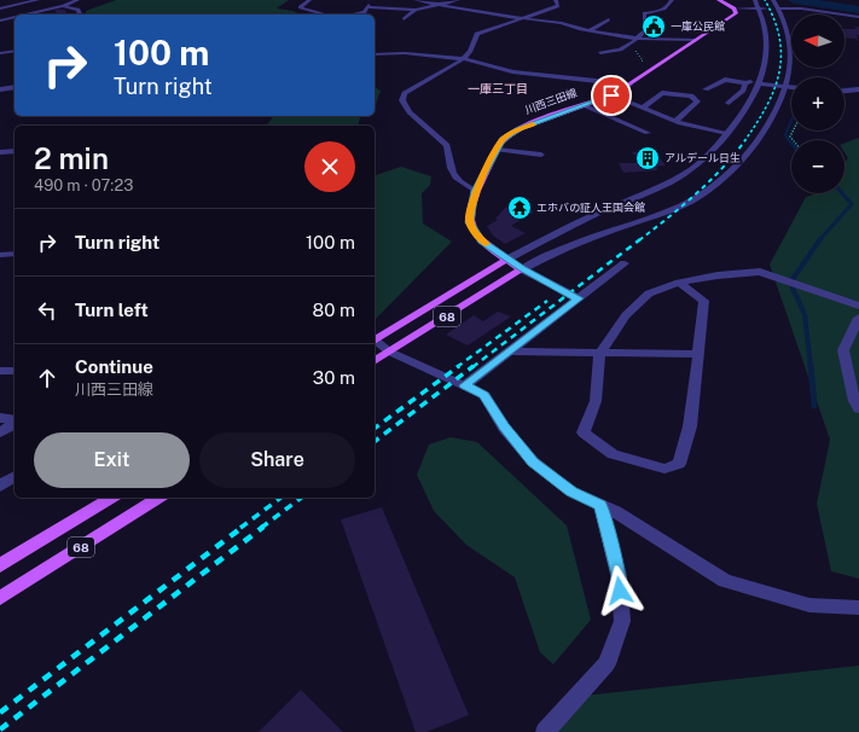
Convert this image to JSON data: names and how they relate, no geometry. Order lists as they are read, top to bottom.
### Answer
{
  "streets": {
    "main road": ["川西三田線", "68"]
  },
  "crossings": [
    ["川西三田線", "68"]
  ],
  "districts": ["一庫三丁目"],
  "places": {
    "public building": ["一庫公民館"],
    "building": ["アルデール日生"],
    "temple": ["エホバの証人王国会館"]
  },
  "north": "left",
  "page": {
    "map_buttons": ["+", "−"],
    "turn": ["100 m", "Turn right"],
    "heading": ["2 min", "490 m · 07:23"],
    "list": [
      {
        "name": "Turn right",
        "value": "100 m"
      },
      {
        "name": "Turn left",
        "value": "80 m"
      },
      {
        "name": "Continue",
        "note": "川西三田線",
        "value": "30 m"
      }
    ],
    "buttons": ["Exit", "Share"]
  }
}
